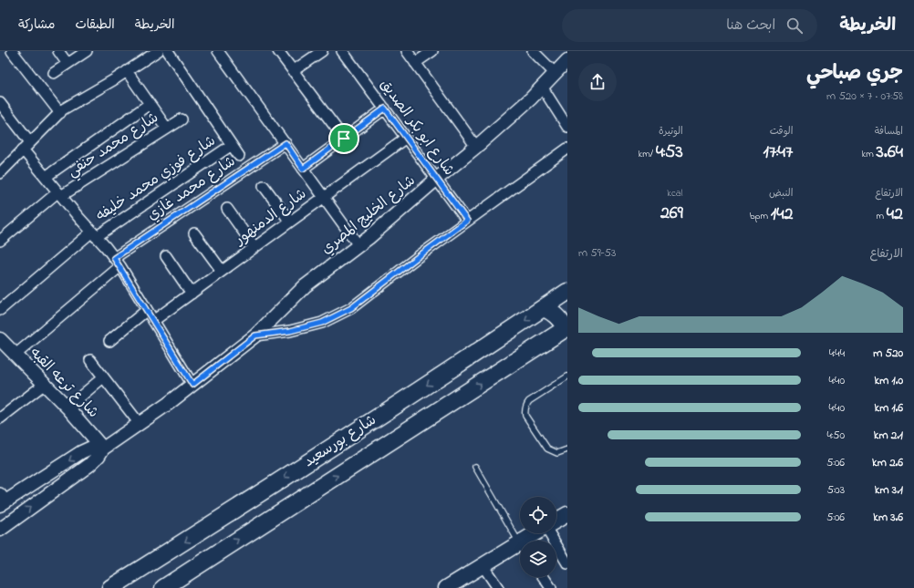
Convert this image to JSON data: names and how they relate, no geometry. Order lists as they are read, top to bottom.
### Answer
{
  "streets": {
    "main road": ["شارع بورسعيد"],
    "street": [
      "شارع ابو بكر الصديق",
      "شارع محمد حنفي",
      "شارع فوزي محمد خليفه",
      "شارع محمد غازي",
      "شارع الخليج المصري",
      "شارع الدمنهور",
      "شارع ترعه القبه"
    ]
  },
  "crossings": [
    ["شارع ابو بكر الصديق", "شارع الخليج المصري"],
    ["شارع ابو بكر الصديق", "شارع الدمنهور"],
    ["شارع محمد غازي", "شارع ترعه القبه"],
    ["شارع الخليج المصري", "شارع ترعه القبه"]
  ],
  "page": {
    "header": "الخريطة",
    "search": "ابحث هنا",
    "nav": ["الخريطة", "الطبقات", "مشاركة"],
    "heading": ["جري صباحي", "07:58 · 7 × 520 m"],
    "stats": [
      ["المسافة", "3.64 km"],
      ["الوقت", "17:47"],
      ["الوتيرة", "4:53 /km"],
      ["الارتفاع", "42 m"],
      ["النبض", "142 bpm"],
      ["kcal", "269"]
    ],
    "chart": ["الارتفاع", "53–59 m"],
    "list": [
      {
        "name": "520 m",
        "note": "4:44"
      },
      {
        "name": "1.0 km",
        "note": "4:40"
      },
      {
        "name": "1.6 km",
        "note": "4:40"
      },
      {
        "name": "2.1 km",
        "note": "4:50"
      },
      {
        "name": "2.6 km",
        "note": "5:06"
      },
      {
        "name": "3.1 km",
        "note": "5:03"
      },
      {
        "name": "3.6 km",
        "note": "5:06"
      }
    ]
  }
}
